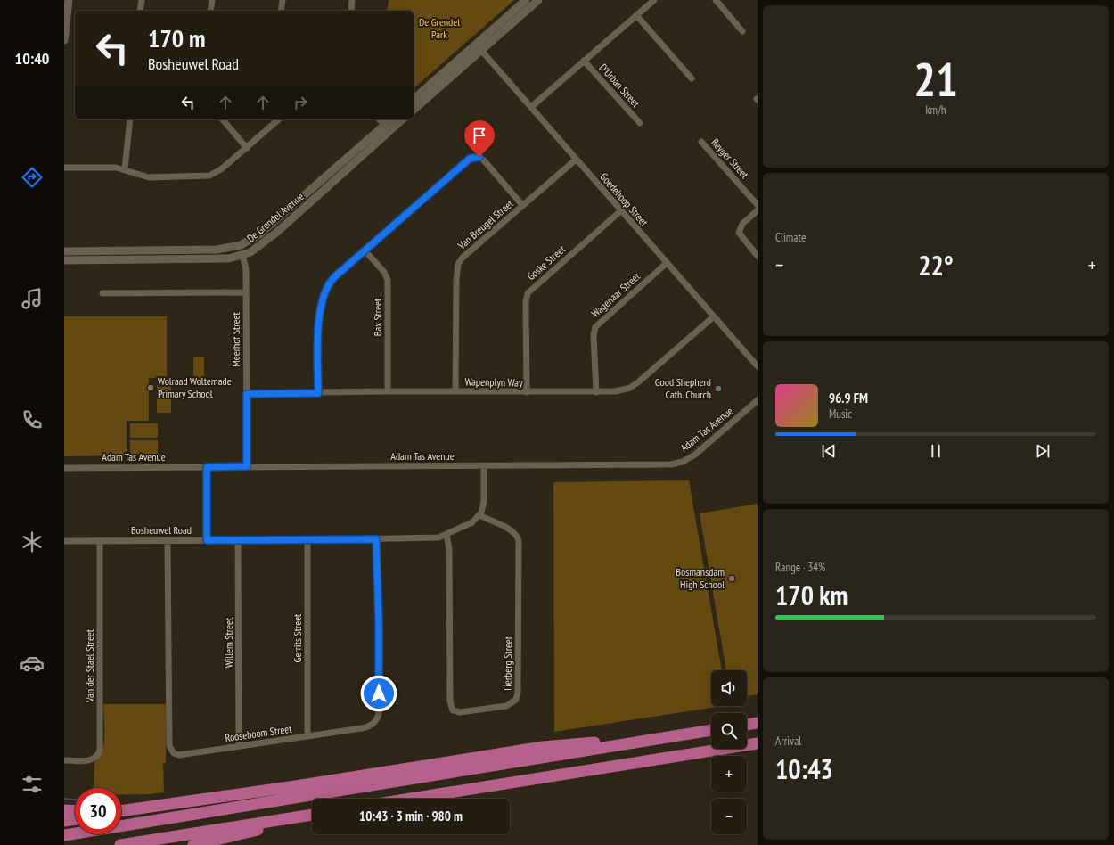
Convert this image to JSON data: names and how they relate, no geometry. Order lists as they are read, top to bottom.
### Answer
{
  "streets": {
    "street": [
      "D'Urban Street",
      "Reyger Street",
      "Goedehoop Street",
      "De Grendel Avenue",
      "Van Breugel Street",
      "Goske Street",
      "Wagenaar Street",
      "Bax Street",
      "Meerhof Street",
      "Wapenplyn Way",
      "Adam Tas Avenue",
      "Bosheuwel Road",
      "Gerrits Street",
      "Willem Street",
      "Tierberg Street",
      "Van der Stael Street",
      "Rooseboom Street"
    ]
  },
  "crossings": [
    ["D'Urban Street", "Goedehoop Street"],
    ["Goedehoop Street", "Van Breugel Street"],
    ["Goedehoop Street", "Goske Street"],
    ["Goedehoop Street", "Wagenaar Street"],
    ["Goedehoop Street", "Wapenplyn Way"],
    ["De Grendel Avenue", "Meerhof Street"],
    ["Van Breugel Street", "Wapenplyn Way"],
    ["Goske Street", "Wapenplyn Way"],
    ["Wagenaar Street", "Wapenplyn Way"],
    ["Bax Street", "Wapenplyn Way"],
    ["Meerhof Street", "Wapenplyn Way"],
    ["Meerhof Street", "Adam Tas Avenue"],
    ["Bosheuwel Road", "Gerrits Street"],
    ["Bosheuwel Road", "Willem Street"],
    ["Bosheuwel Road", "Tierberg Street"],
    ["Bosheuwel Road", "Van der Stael Street"],
    ["Bosheuwel Road", "Rooseboom Street"],
    ["Gerrits Street", "Rooseboom Street"],
    ["Willem Street", "Rooseboom Street"]
  ],
  "parks": ["De Grendel Park"],
  "places": ["Wolraad Woltemade Primary School", "Good Shepherd Cath. Church", "Bosmansdam High School"],
  "page": {
    "tabs": "10:40",
    "tile": [
      ["21", "km/h"],
      "Climate",
      ["Range · 34%", "170 km"],
      ["Arrival", "10:43"]
    ],
    "turn": ["170 m", "Bosheuwel Road"],
    "heat": ["−", "22°", "+"],
    "song": ["96.9 FM", "Music"],
    "map_buttons": ["+", "−"],
    "limit": "30",
    "trip": "10:43 · 3 min · 980 m"
  }
}
